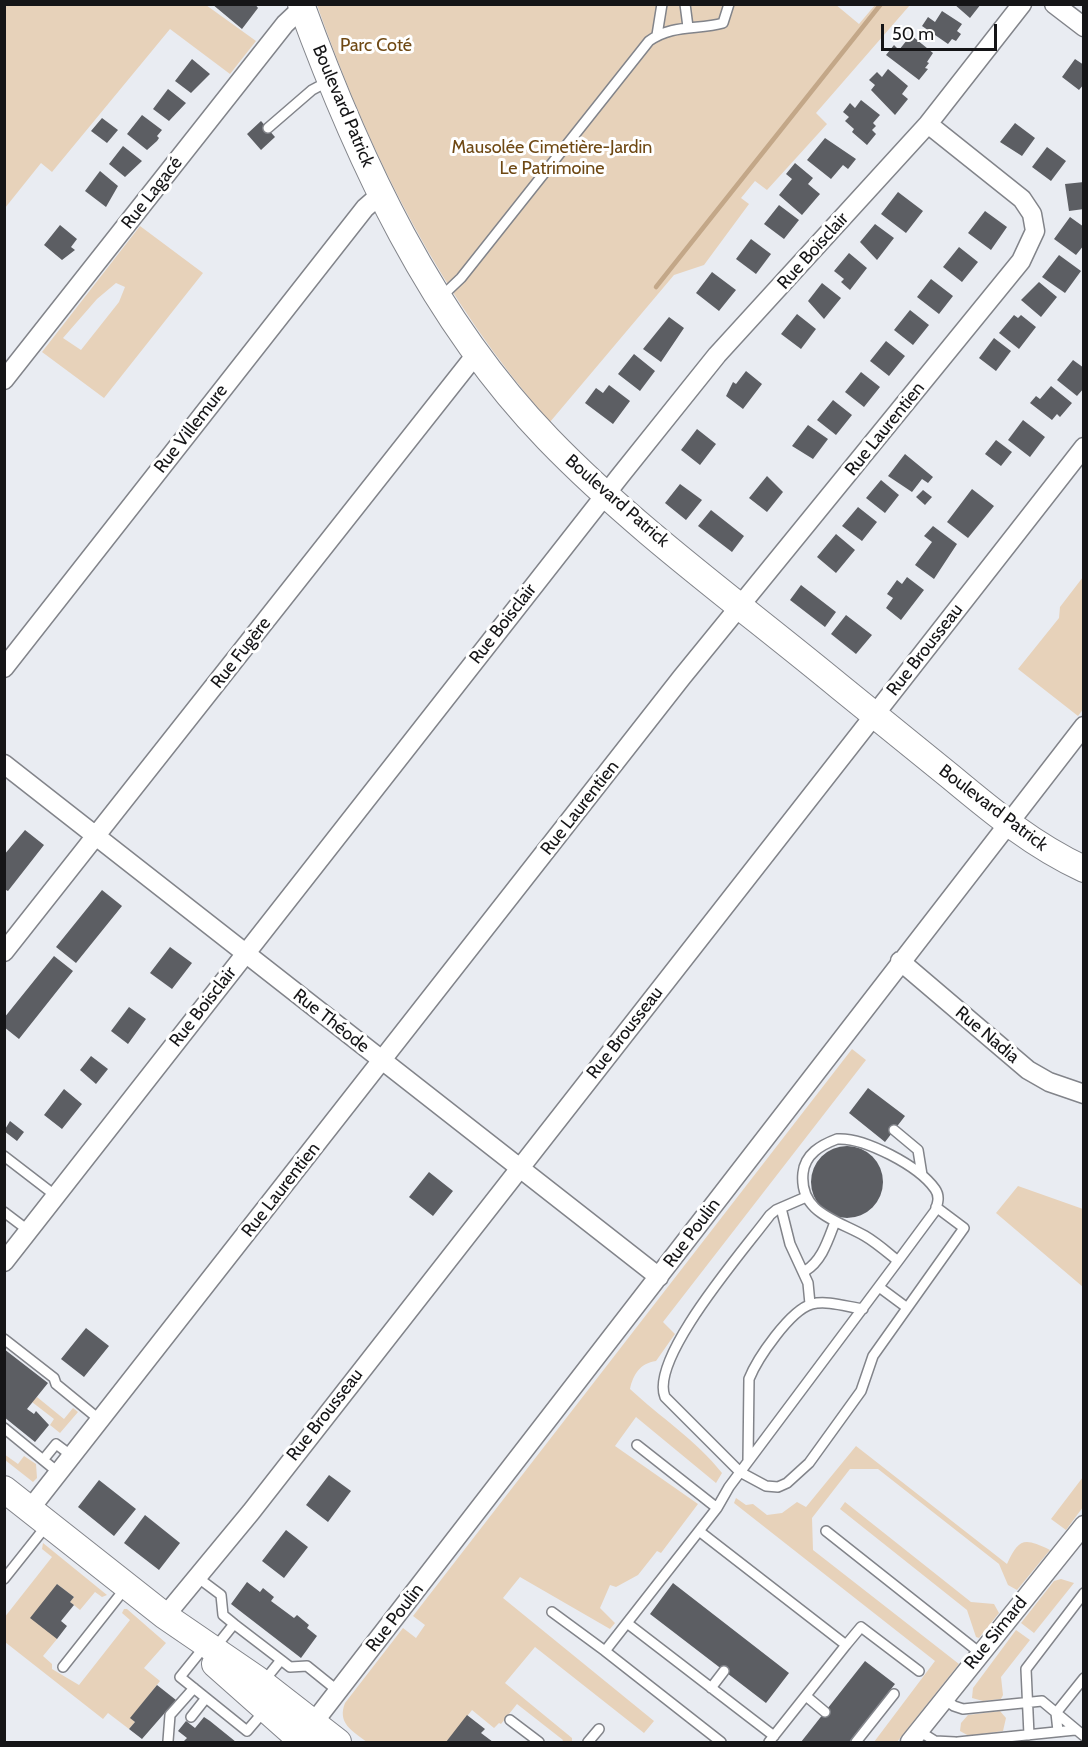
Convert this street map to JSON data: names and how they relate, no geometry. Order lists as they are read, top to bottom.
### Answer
{
  "streets": {
    "street": [
      "Boulevard Patrick",
      "Rue Lagacé",
      "Rue Boisclair",
      "Rue Villemure",
      "Rue Laurentien",
      "Rue Brousseau",
      "Rue Fugère",
      "Rue Théode",
      "Rue Nadia",
      "Rue Poulin",
      "Rue Simard"
    ]
  },
  "crossings": [
    ["Boulevard Patrick", "Rue Lagacé"],
    ["Boulevard Patrick", "Rue Boisclair"],
    ["Boulevard Patrick", "Rue Villemure"],
    ["Boulevard Patrick", "Rue Laurentien"],
    ["Boulevard Patrick", "Rue Brousseau"],
    ["Boulevard Patrick", "Rue Fugère"],
    ["Boulevard Patrick", "Rue Poulin"],
    ["Rue Boisclair", "Rue Laurentien"],
    ["Rue Boisclair", "Rue Théode"],
    ["Rue Laurentien", "Rue Théode"],
    ["Rue Brousseau", "Rue Théode"],
    ["Rue Fugère", "Rue Théode"],
    ["Rue Théode", "Rue Poulin"],
    ["Rue Nadia", "Rue Poulin"]
  ],
  "parks": ["Parc Coté", "Mausolée Cimetière-Jardin Le Patrimoine"],
  "scale_bar": "50 m"
}
